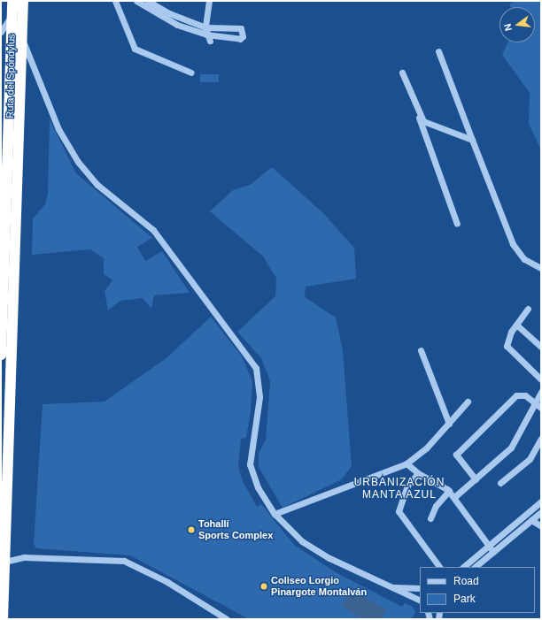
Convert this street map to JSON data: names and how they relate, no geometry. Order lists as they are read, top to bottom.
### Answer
{
  "streets": {
    "highway": ["Ruta del Spóndylus"]
  },
  "districts": ["URBANIZACIÓN MANTA AZUL"],
  "places": ["Tohallí Sports Complex", "Coliseo Lorgio Pinargote Montalván"],
  "legend": ["Road", "Park"],
  "north": "left"
}
